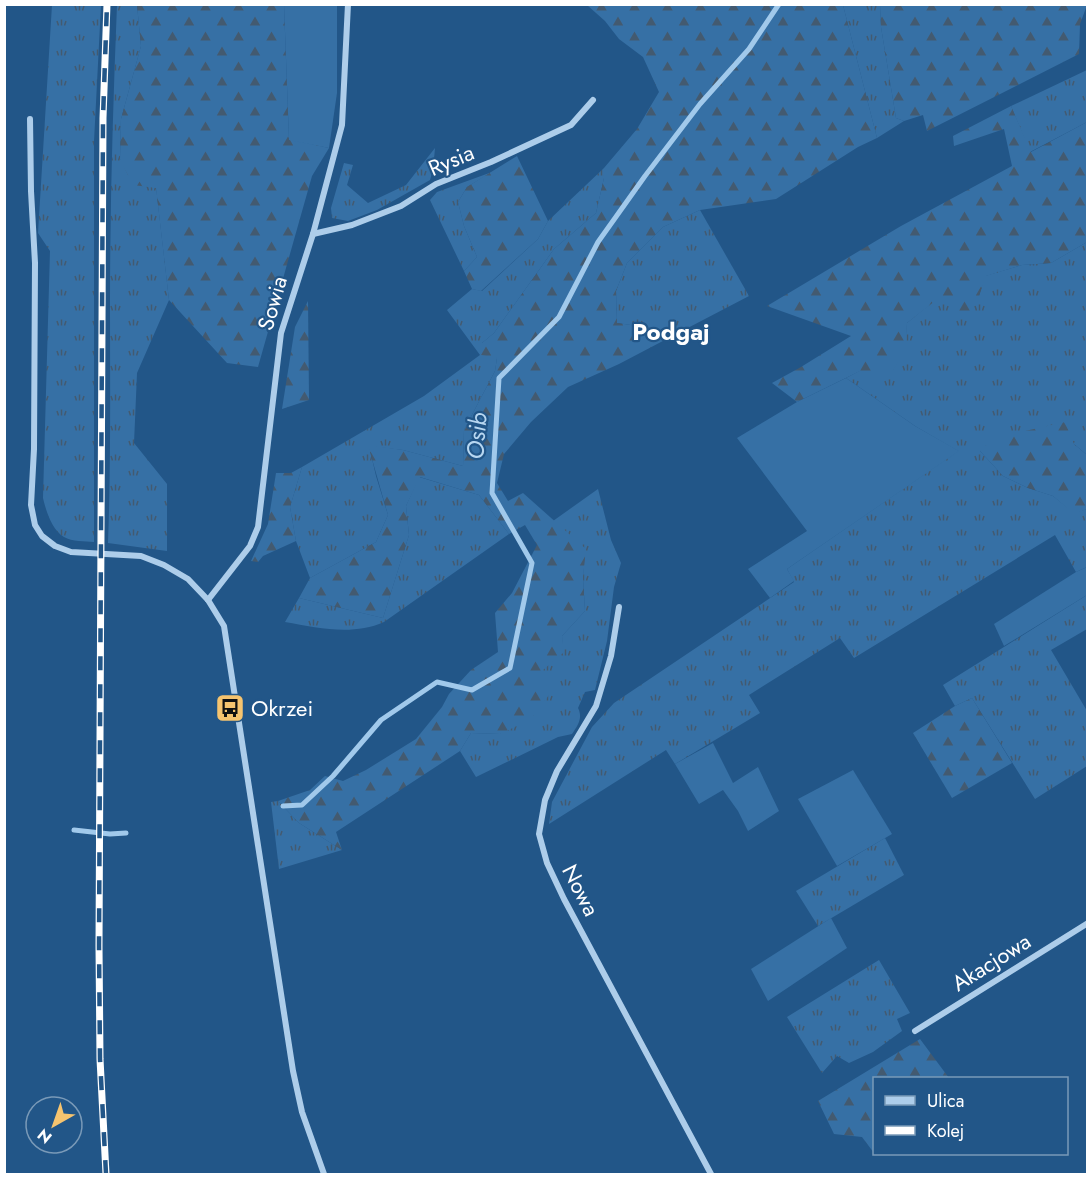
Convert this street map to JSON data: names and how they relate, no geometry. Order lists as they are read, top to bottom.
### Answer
{
  "streets": {
    "street": [
      "Rysia",
      "Sowia",
      "Nowa",
      "Akacjowa"
    ]
  },
  "crossings": [
    ["Rysia", "Sowia"]
  ],
  "districts": ["Podgaj"],
  "water": ["Osib"],
  "places": {
    "bus stop": ["Okrzei"]
  },
  "legend": ["Ulica", "Kolej"],
  "north": "bottom left"
}
